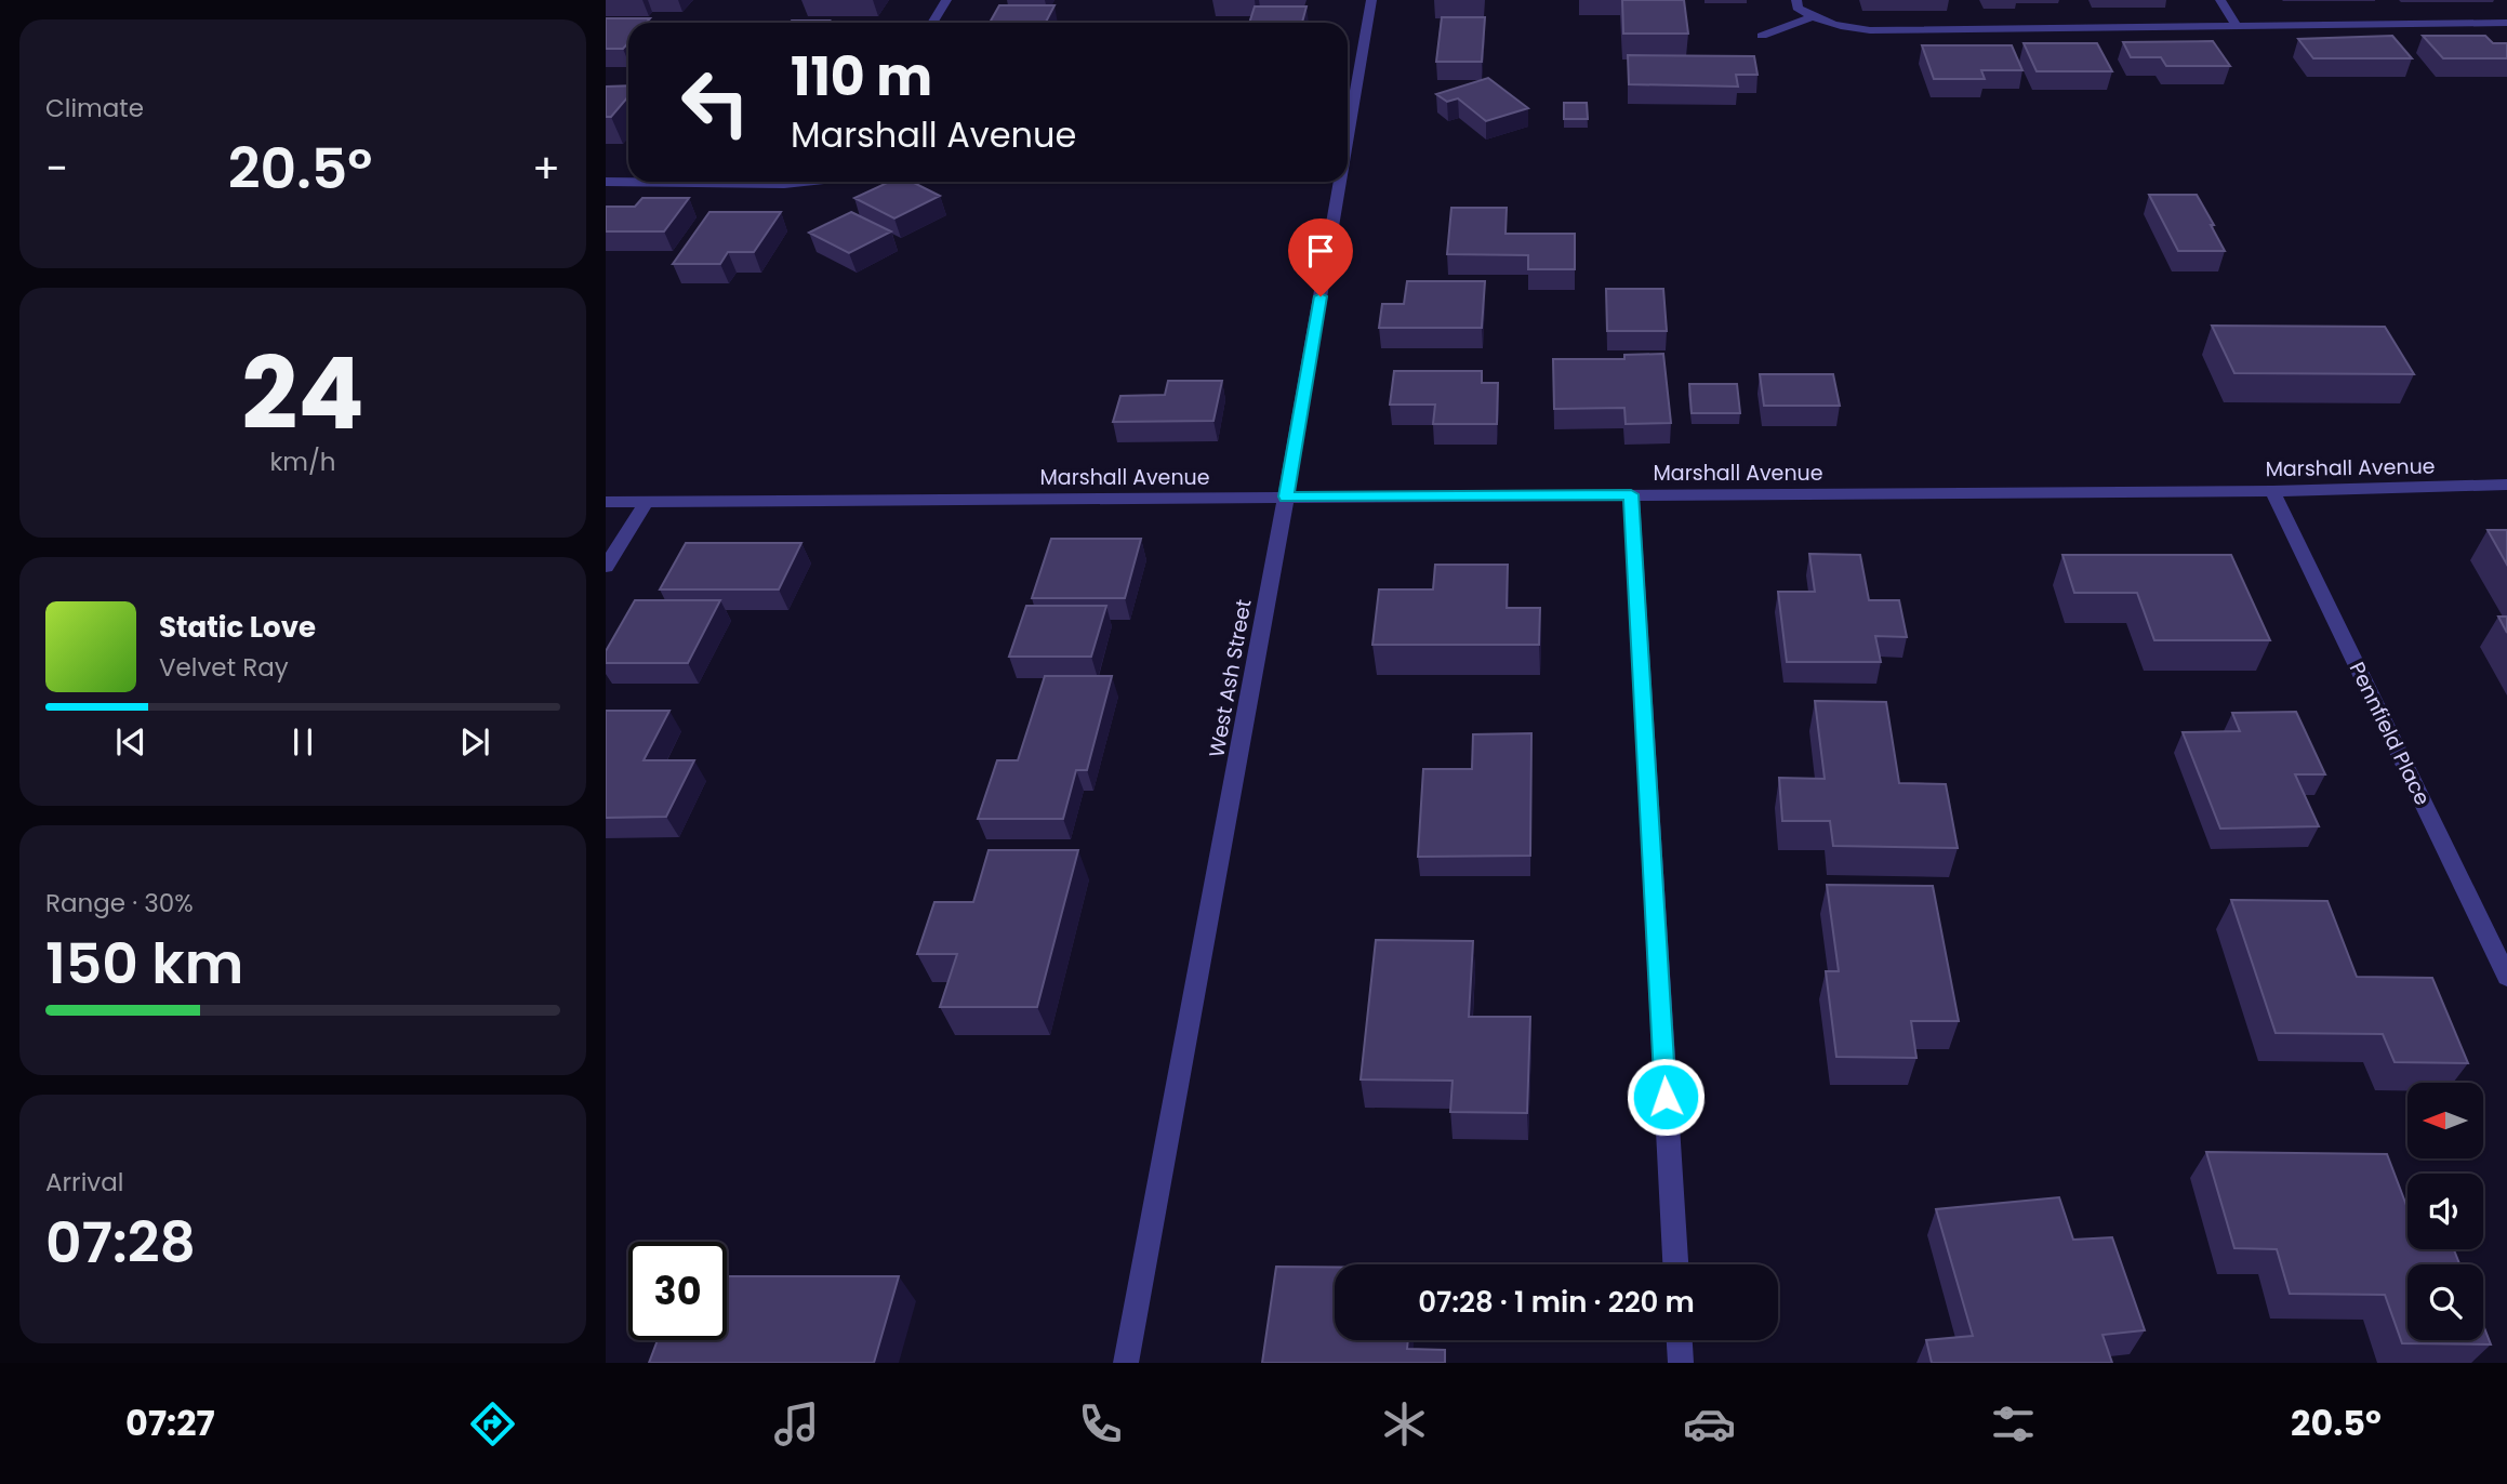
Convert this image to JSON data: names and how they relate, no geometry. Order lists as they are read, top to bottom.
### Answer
{
  "streets": {
    "street": ["Marshall Avenue", "West Ash Street", "Pennfield Place"]
  },
  "crossings": [
    ["Marshall Avenue", "West Ash Street"],
    ["Marshall Avenue", "Pennfield Place"]
  ],
  "north": "left",
  "page": {
    "tile": [
      "Climate",
      ["24", "km/h"],
      ["Range · 30%", "150 km"],
      ["Arrival", "07:28"]
    ],
    "turn": ["110 m", "Marshall Avenue"],
    "heat": ["−", "20.5°", "+"],
    "song": ["Static Love", "Velvet Ray"],
    "limit": "30",
    "trip": "07:28 · 1 min · 220 m",
    "tabs": ["07:27", "20.5°"]
  }
}
